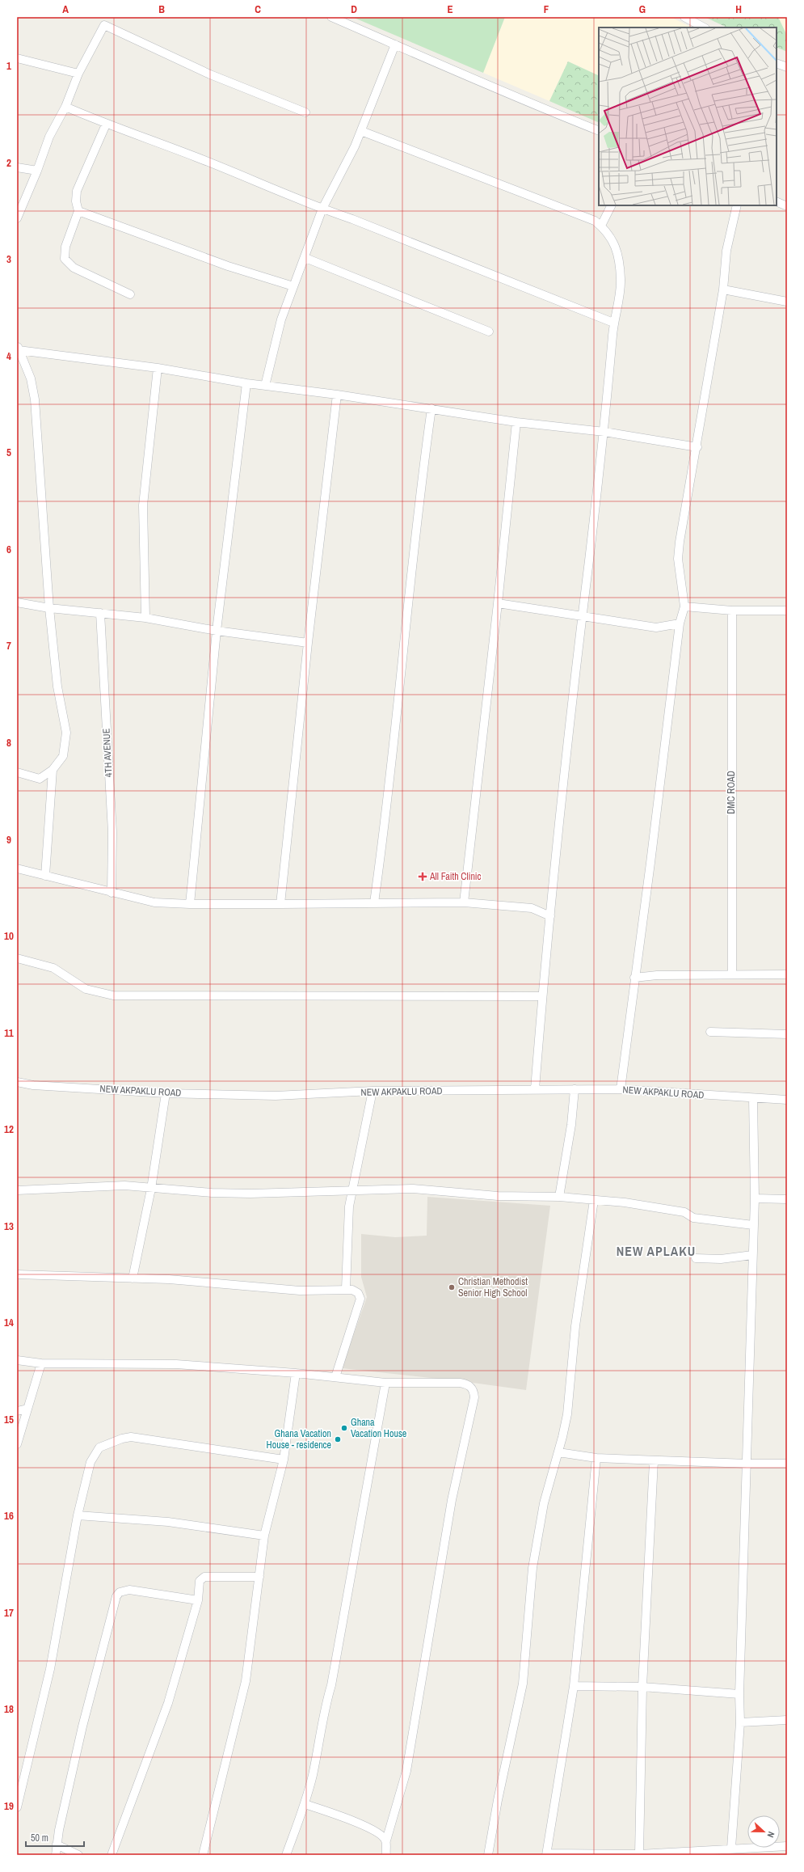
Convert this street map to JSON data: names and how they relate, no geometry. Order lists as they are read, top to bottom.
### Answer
{
  "streets": {
    "street": ["4TH AVENUE", "DMC ROAD", "NEW AKPAKLU ROAD"]
  },
  "districts": ["NEW APLAKU"],
  "places": {
    "health": ["All Faith Clinic"],
    "other": ["Christian Methodist Senior High School", "Ghana Vacation House", "Ghana Vacation House - residence"]
  },
  "scale_bar": "50 m",
  "north": "right",
  "grid": {
    "columns": [
      "A",
      "B",
      "C",
      "D",
      "E",
      "F",
      "G",
      "H"
    ],
    "rows": [
      "1",
      "2",
      "3",
      "4",
      "5",
      "6",
      "7",
      "8",
      "9",
      "10",
      "11",
      "12",
      "13",
      "14",
      "15",
      "16",
      "17",
      "18",
      "19"
    ]
  }
}
